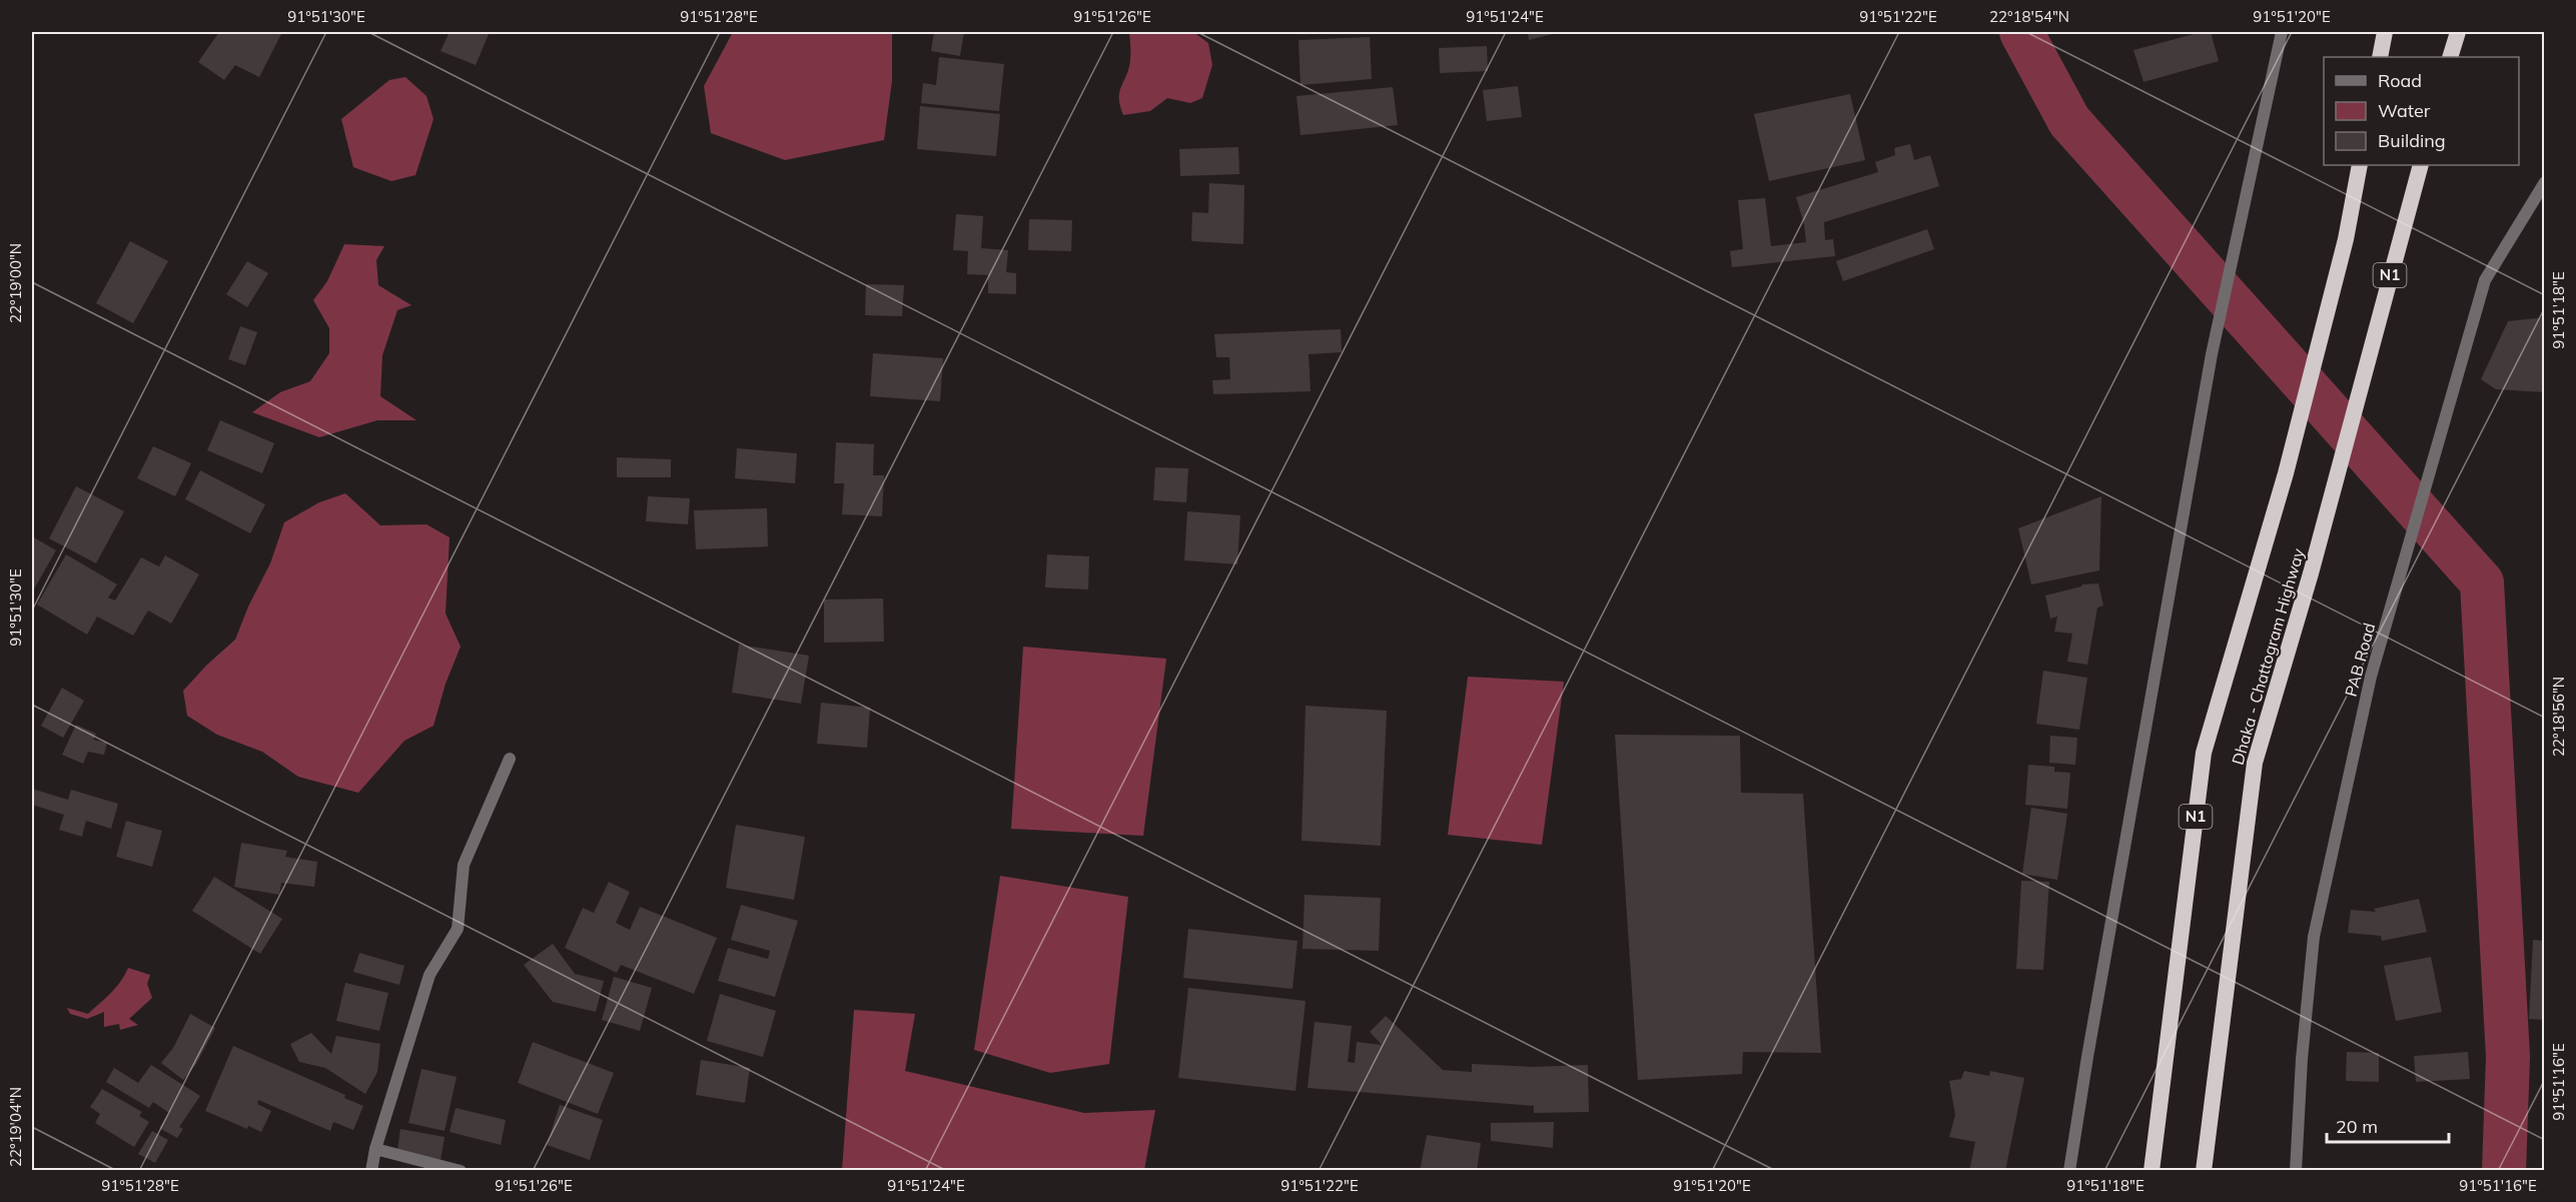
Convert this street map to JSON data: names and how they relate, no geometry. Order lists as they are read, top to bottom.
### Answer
{
  "streets": {
    "highway": ["N1", "Dhaka - Chattogram Highway"],
    "street": ["PAB Road"]
  },
  "legend": ["Road", "Water", "Building"],
  "scale_bar": "20 m",
  "coordinates": [
    "91°51'30\"E",
    "91°51'28\"E",
    "91°51'26\"E",
    "91°51'24\"E",
    "91°51'22\"E",
    "22°18'54\"N",
    "91°51'20\"E",
    "22°19'00\"N",
    "91°51'18\"E",
    "22°18'56\"N",
    "91°51'16\"E",
    "22°19'04\"N"
  ]
}
